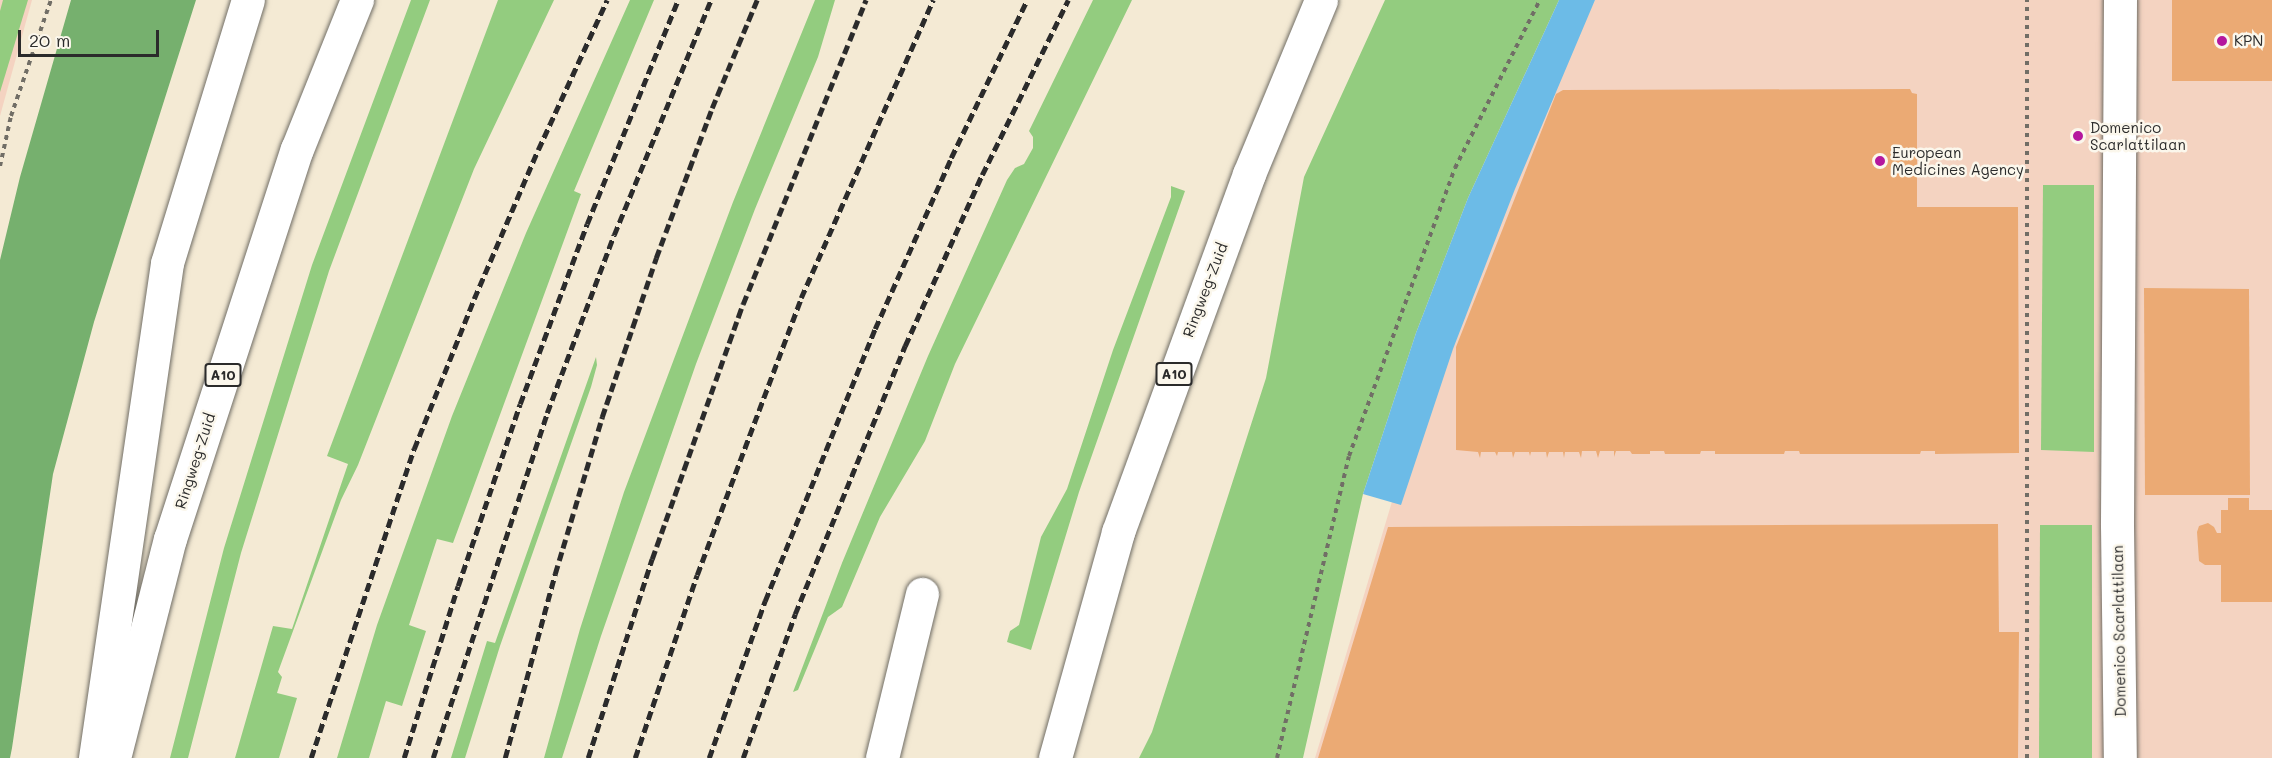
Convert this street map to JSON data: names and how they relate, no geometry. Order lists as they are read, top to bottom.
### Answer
{
  "streets": {
    "main road": ["Ringweg-Zuid", "A10", "Domenico Scarlattilaan"]
  },
  "places": ["KPN", "Domenico Scarlattilaan", "European Medicines Agency"],
  "scale_bar": "20 m"
}
